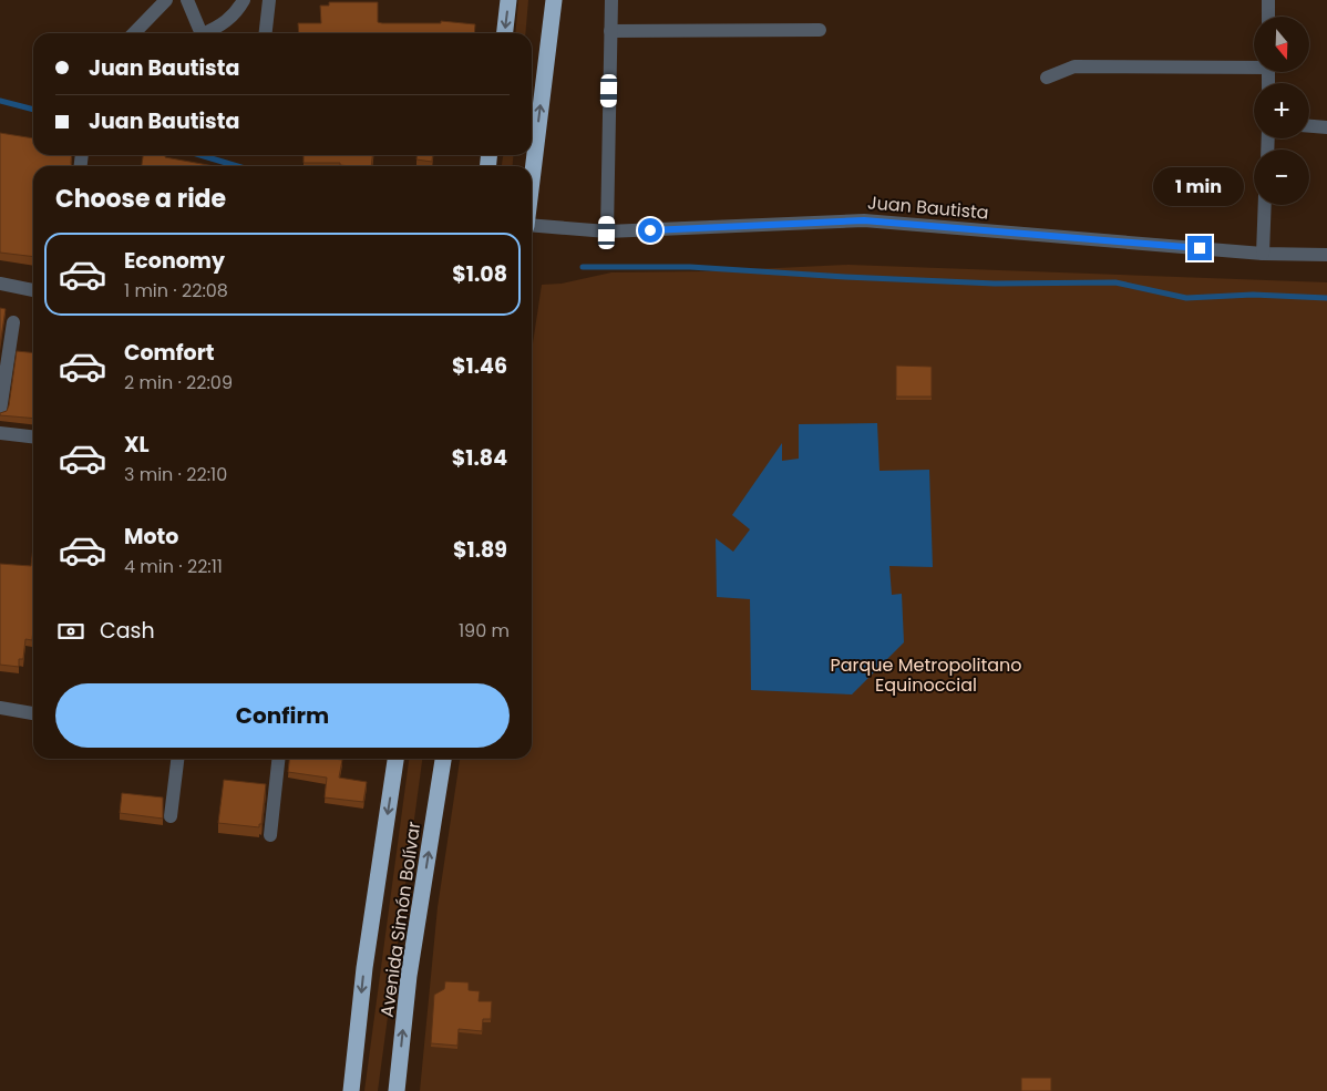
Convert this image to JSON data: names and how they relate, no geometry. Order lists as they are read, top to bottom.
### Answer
{
  "streets": {
    "highway": ["Avenida Simón Bolívar"],
    "street": ["Juan Bautista"]
  },
  "parks": ["Parque Metropolitano Equinoccial"],
  "north": "bottom",
  "page": {
    "map_buttons": ["+", "−"],
    "banner": ["Juan Bautista", "Juan Bautista"],
    "heading": "Choose a ride",
    "bubble": "1 min",
    "list": [
      {
        "name": "Economy",
        "note": "1 min · 22:08",
        "value": "$1.08"
      },
      {
        "name": "Comfort",
        "note": "2 min · 22:09",
        "value": "$1.46"
      },
      {
        "name": "XL",
        "note": "3 min · 22:10",
        "value": "$1.84"
      },
      {
        "name": "Moto",
        "note": "4 min · 22:11",
        "value": "$1.89"
      }
    ],
    "pay": ["Cash", "190 m"],
    "buttons": "Confirm"
  }
}
